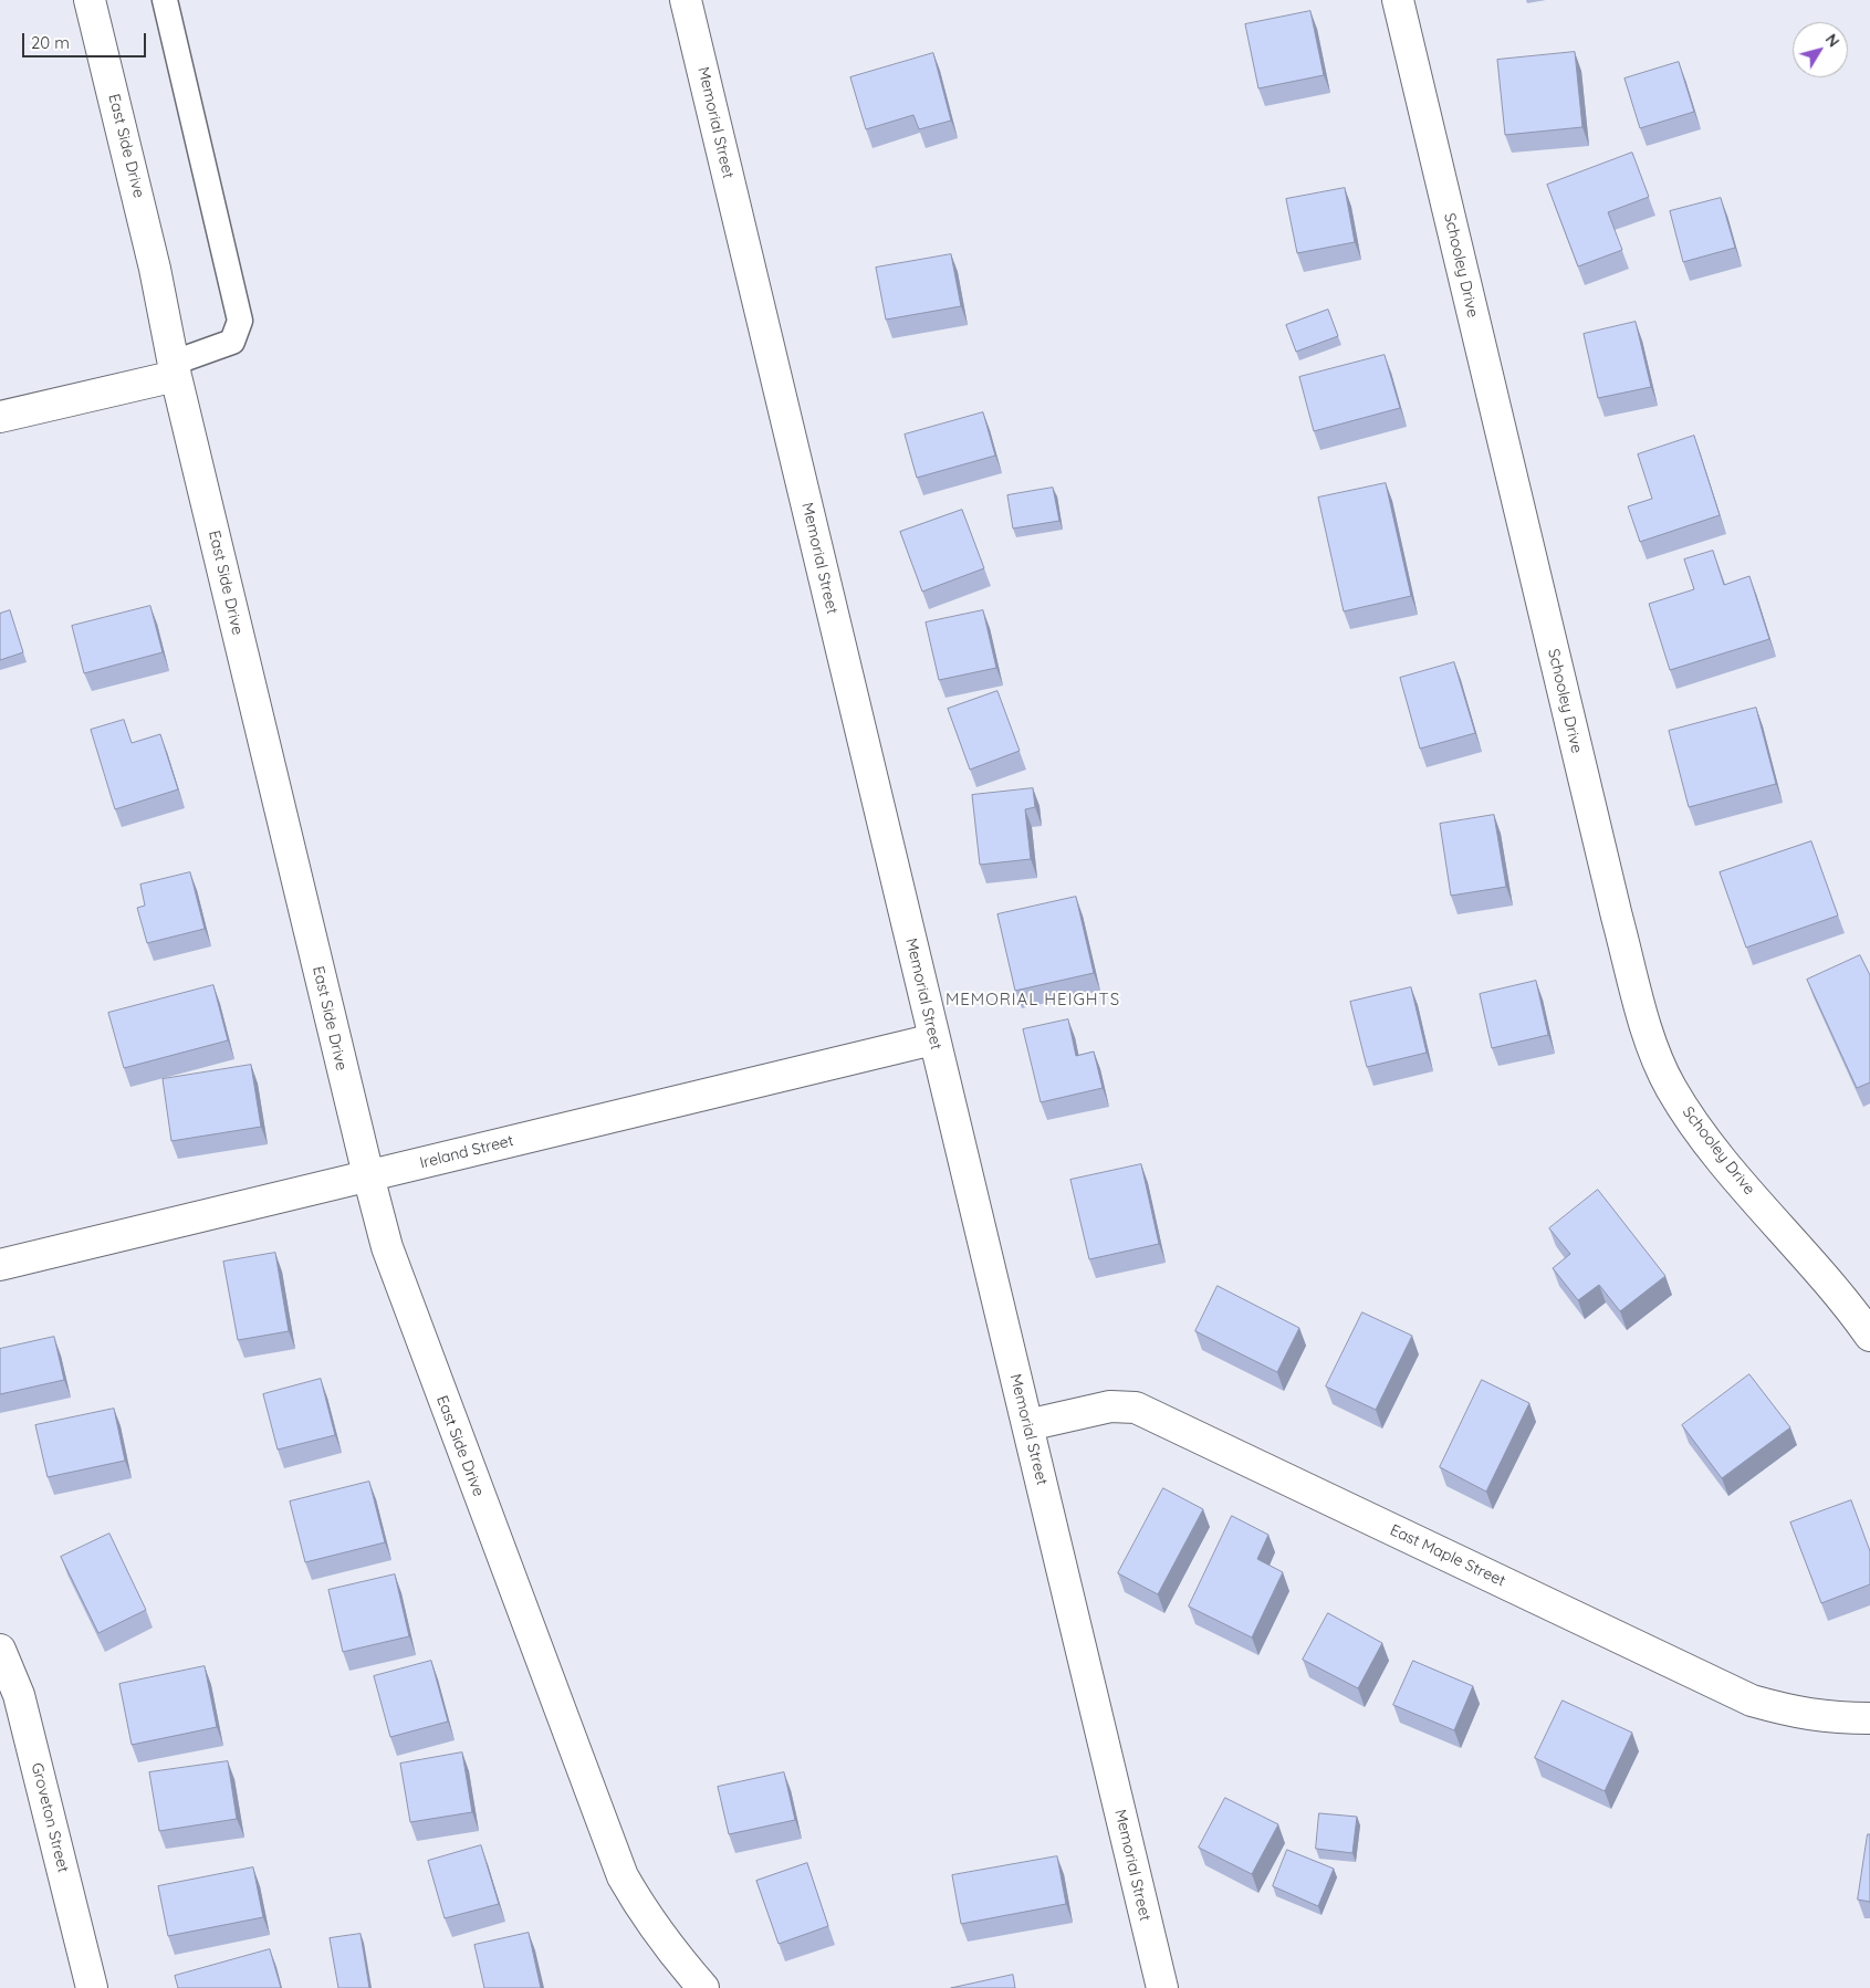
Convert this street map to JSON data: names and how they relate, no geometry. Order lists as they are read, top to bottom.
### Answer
{
  "streets": {
    "street": [
      "Memorial Street",
      "East Side Drive",
      "Schooley Drive",
      "Ireland Street",
      "East Maple Street",
      "Groveton Street"
    ]
  },
  "crossings": [
    ["Memorial Street", "Ireland Street"],
    ["Memorial Street", "East Maple Street"],
    ["East Side Drive", "Ireland Street"]
  ],
  "districts": ["MEMORIAL HEIGHTS"],
  "scale_bar": "20 m",
  "north": "top right"
}
